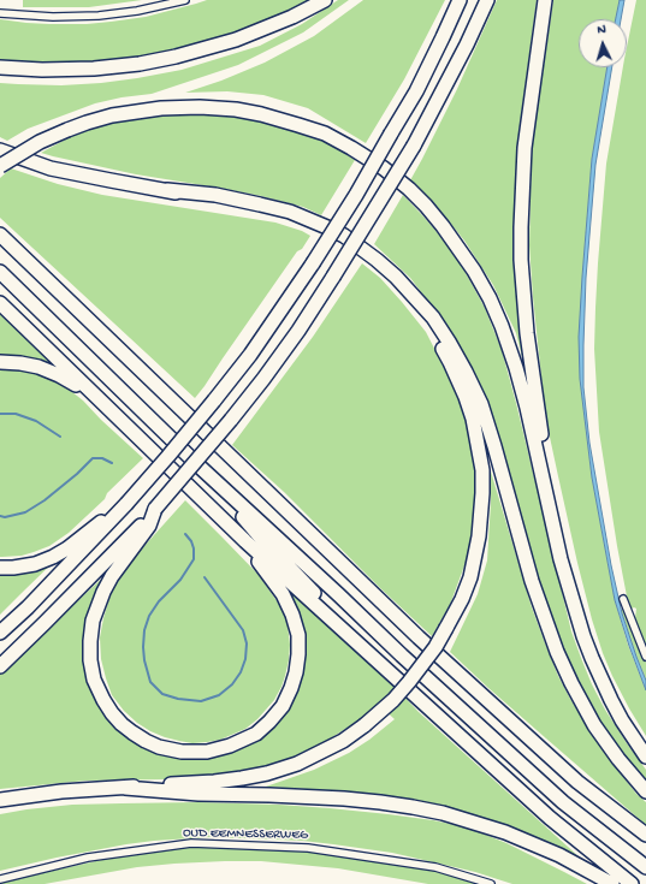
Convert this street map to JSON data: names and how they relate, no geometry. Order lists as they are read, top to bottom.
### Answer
{
  "streets": {
    "street": ["OUD EEMNESSERWEG"]
  },
  "north": "top"
}
